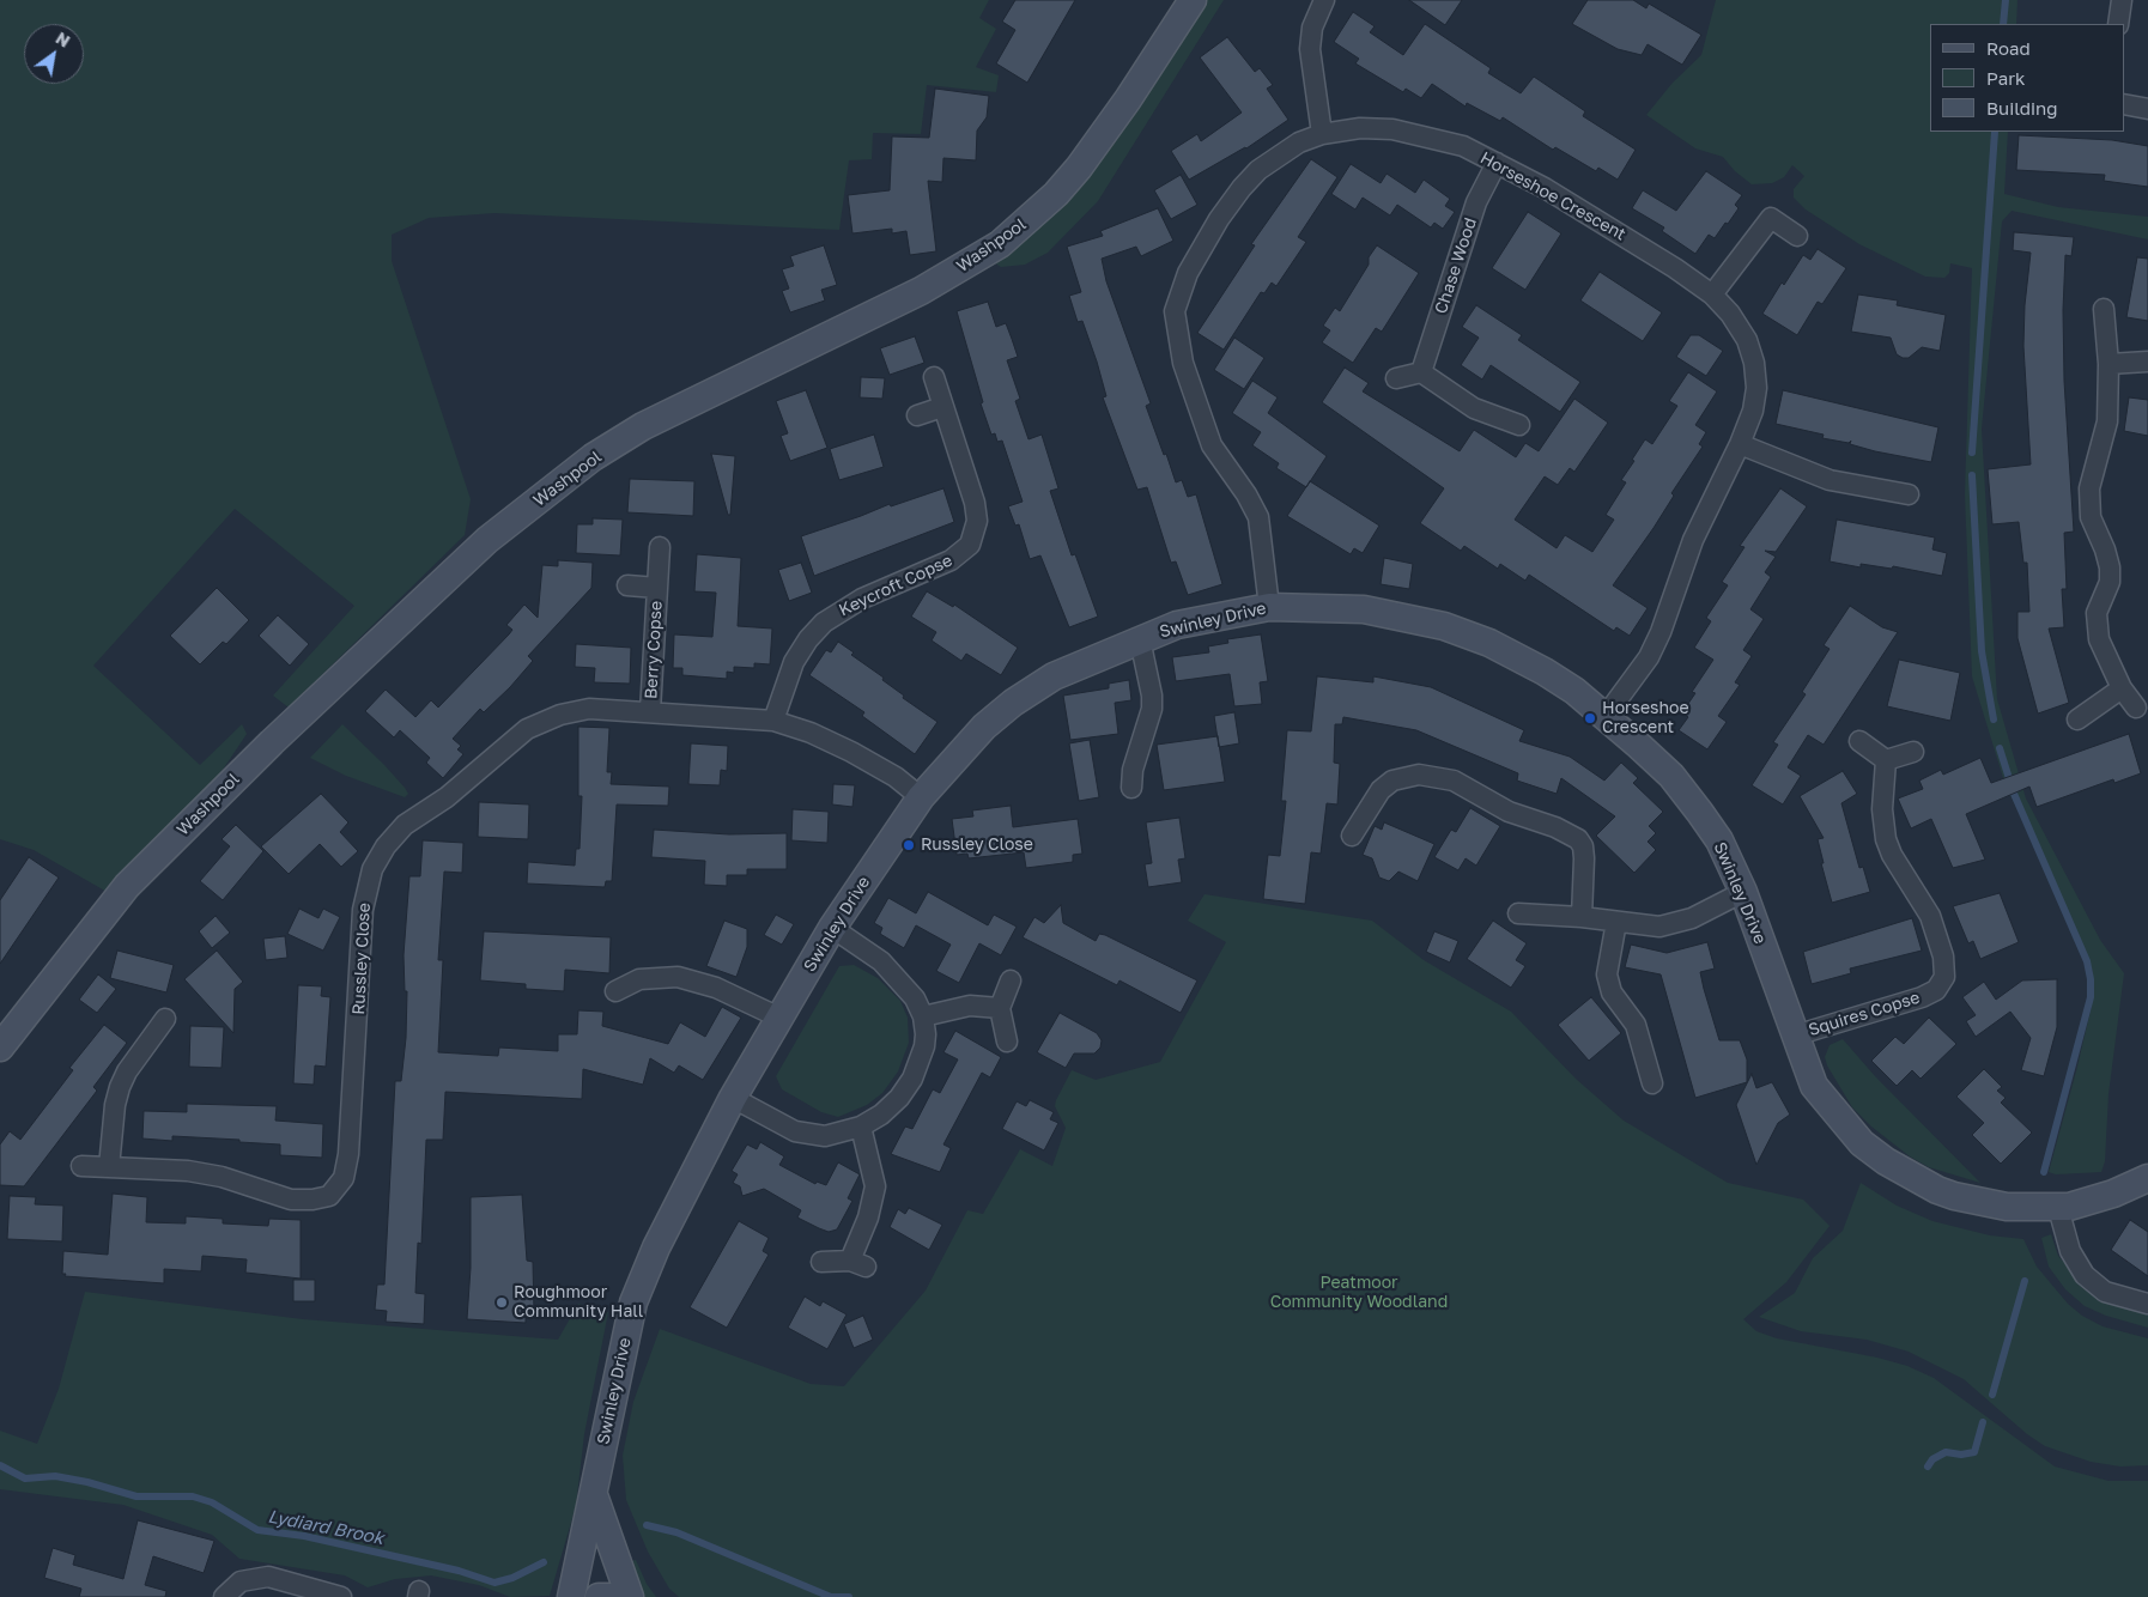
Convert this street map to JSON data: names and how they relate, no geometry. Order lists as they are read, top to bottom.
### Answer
{
  "streets": {
    "street": [
      "Horseshoe Crescent",
      "Washpool",
      "Chase Wood",
      "Keycroft Copse",
      "Swinley Drive",
      "Berry Copse",
      "Russley Close",
      "Squires Copse"
    ]
  },
  "crossings": [
    ["Horseshoe Crescent", "Chase Wood"],
    ["Horseshoe Crescent", "Swinley Drive"],
    ["Keycroft Copse", "Russley Close"],
    ["Swinley Drive", "Russley Close"],
    ["Swinley Drive", "Squires Copse"],
    ["Berry Copse", "Russley Close"]
  ],
  "water": ["Lydiard Brook"],
  "parks": ["Peatmoor Community Woodland"],
  "places": ["Horseshoe Crescent", "Russley Close", "Roughmoor Community Hall"],
  "legend": ["Road", "Park", "Building"],
  "north": "top right"
}
